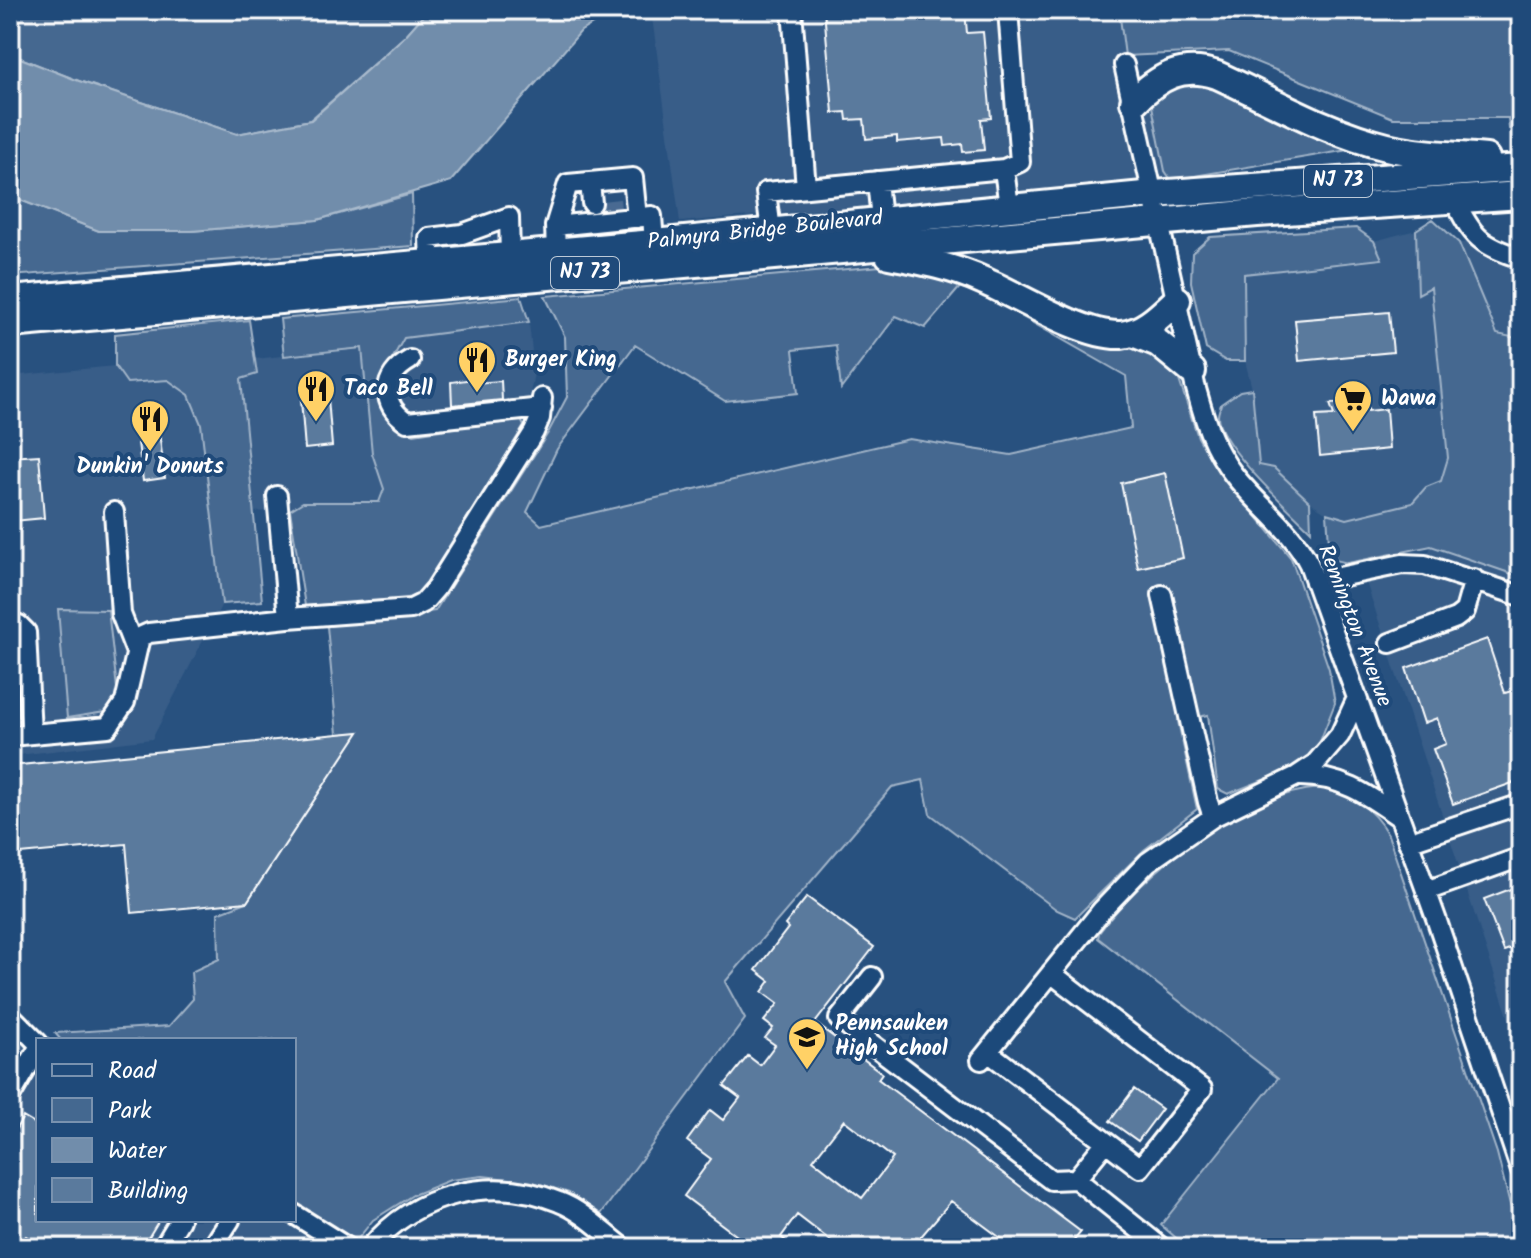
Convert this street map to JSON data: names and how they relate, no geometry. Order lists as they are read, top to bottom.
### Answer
{
  "streets": {
    "highway": ["NJ 73", "Palmyra Bridge Boulevard"],
    "street": ["Remington Avenue"]
  },
  "crossings": [
    ["Palmyra Bridge Boulevard", "Remington Avenue"]
  ],
  "places": {
    "restaurant": ["Burger King", "Taco Bell", "Dunkin' Donuts"],
    "supermarket": ["Wawa"],
    "school or university": ["Pennsauken High School"]
  },
  "legend": [
    "Road",
    "Park",
    "Water",
    "Building"
  ]
}
